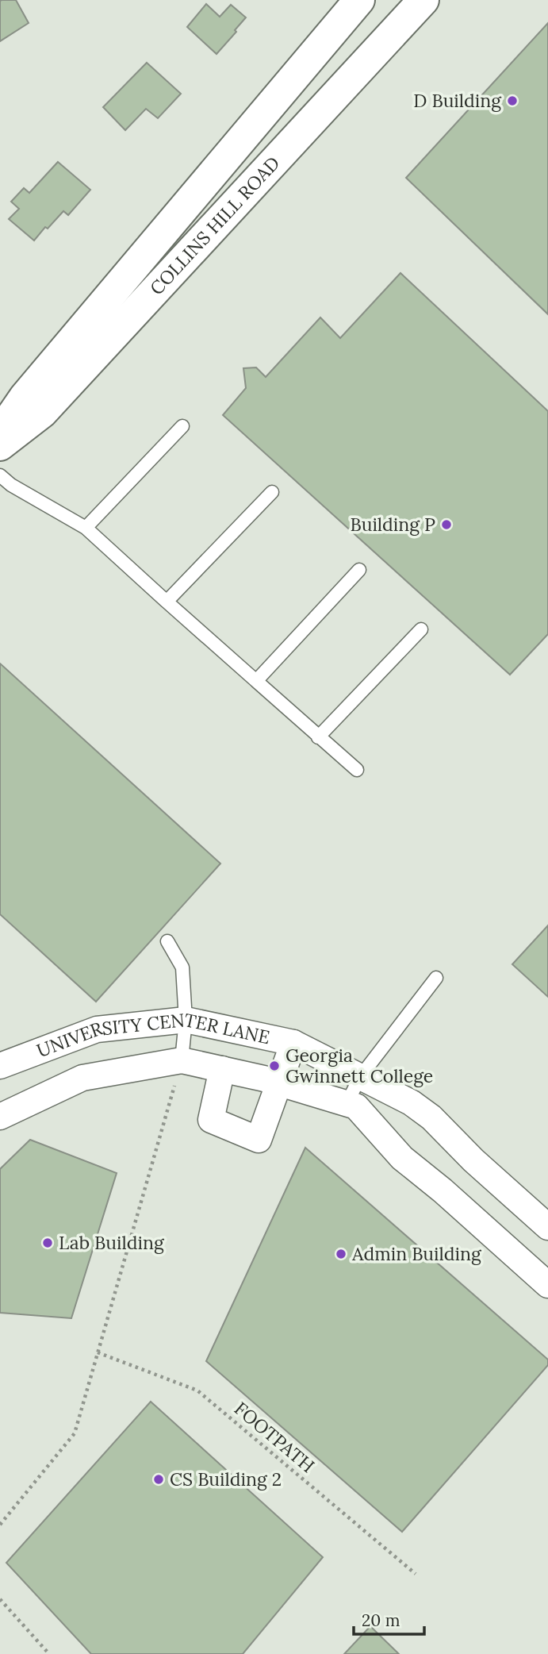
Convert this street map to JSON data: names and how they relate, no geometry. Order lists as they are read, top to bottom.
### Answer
{
  "streets": {
    "street": ["COLLINS HILL ROAD", "UNIVERSITY CENTER LANE"],
    "path": ["FOOTPATH"]
  },
  "places": [
    "D Building",
    "Building P",
    "Georgia Gwinnett College",
    "Lab Building",
    "Admin Building",
    "CS Building 2"
  ],
  "scale_bar": "20 m"
}
